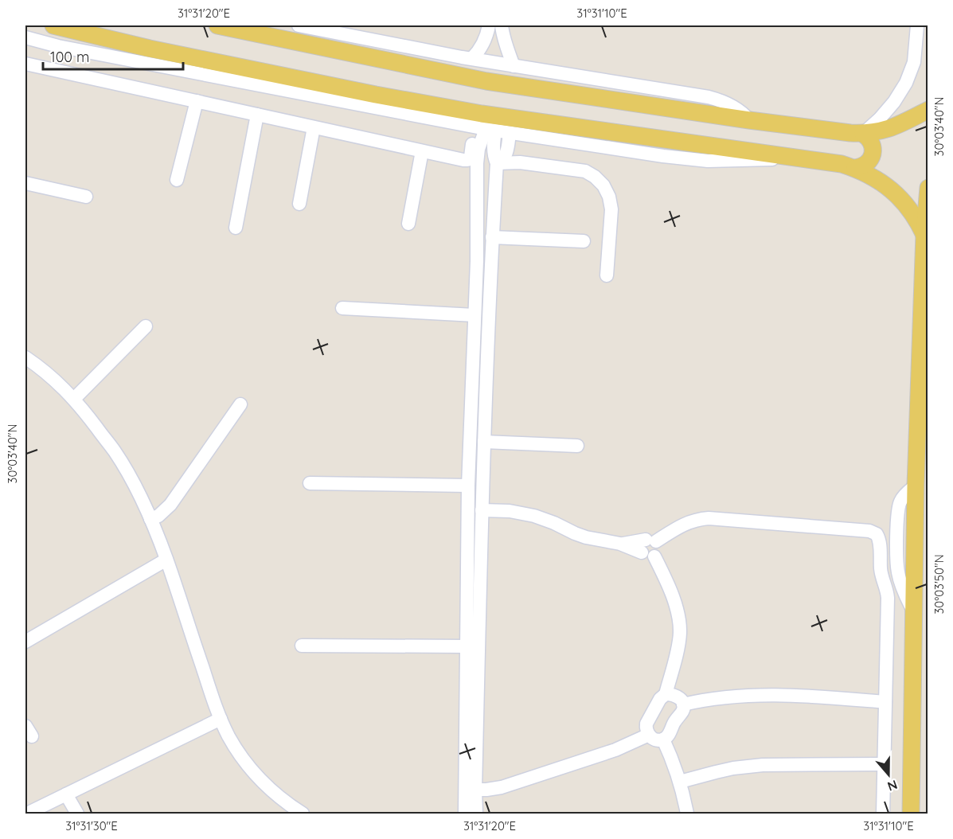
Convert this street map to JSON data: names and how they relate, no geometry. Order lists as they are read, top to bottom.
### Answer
{
  "scale_bar": "100 m",
  "north": "bottom",
  "coordinates": [
    "31°31'20\"E",
    "31°31'10\"E",
    "30°03'40\"N",
    "30°03'50\"N",
    "31°31'30\"E"
  ]
}
